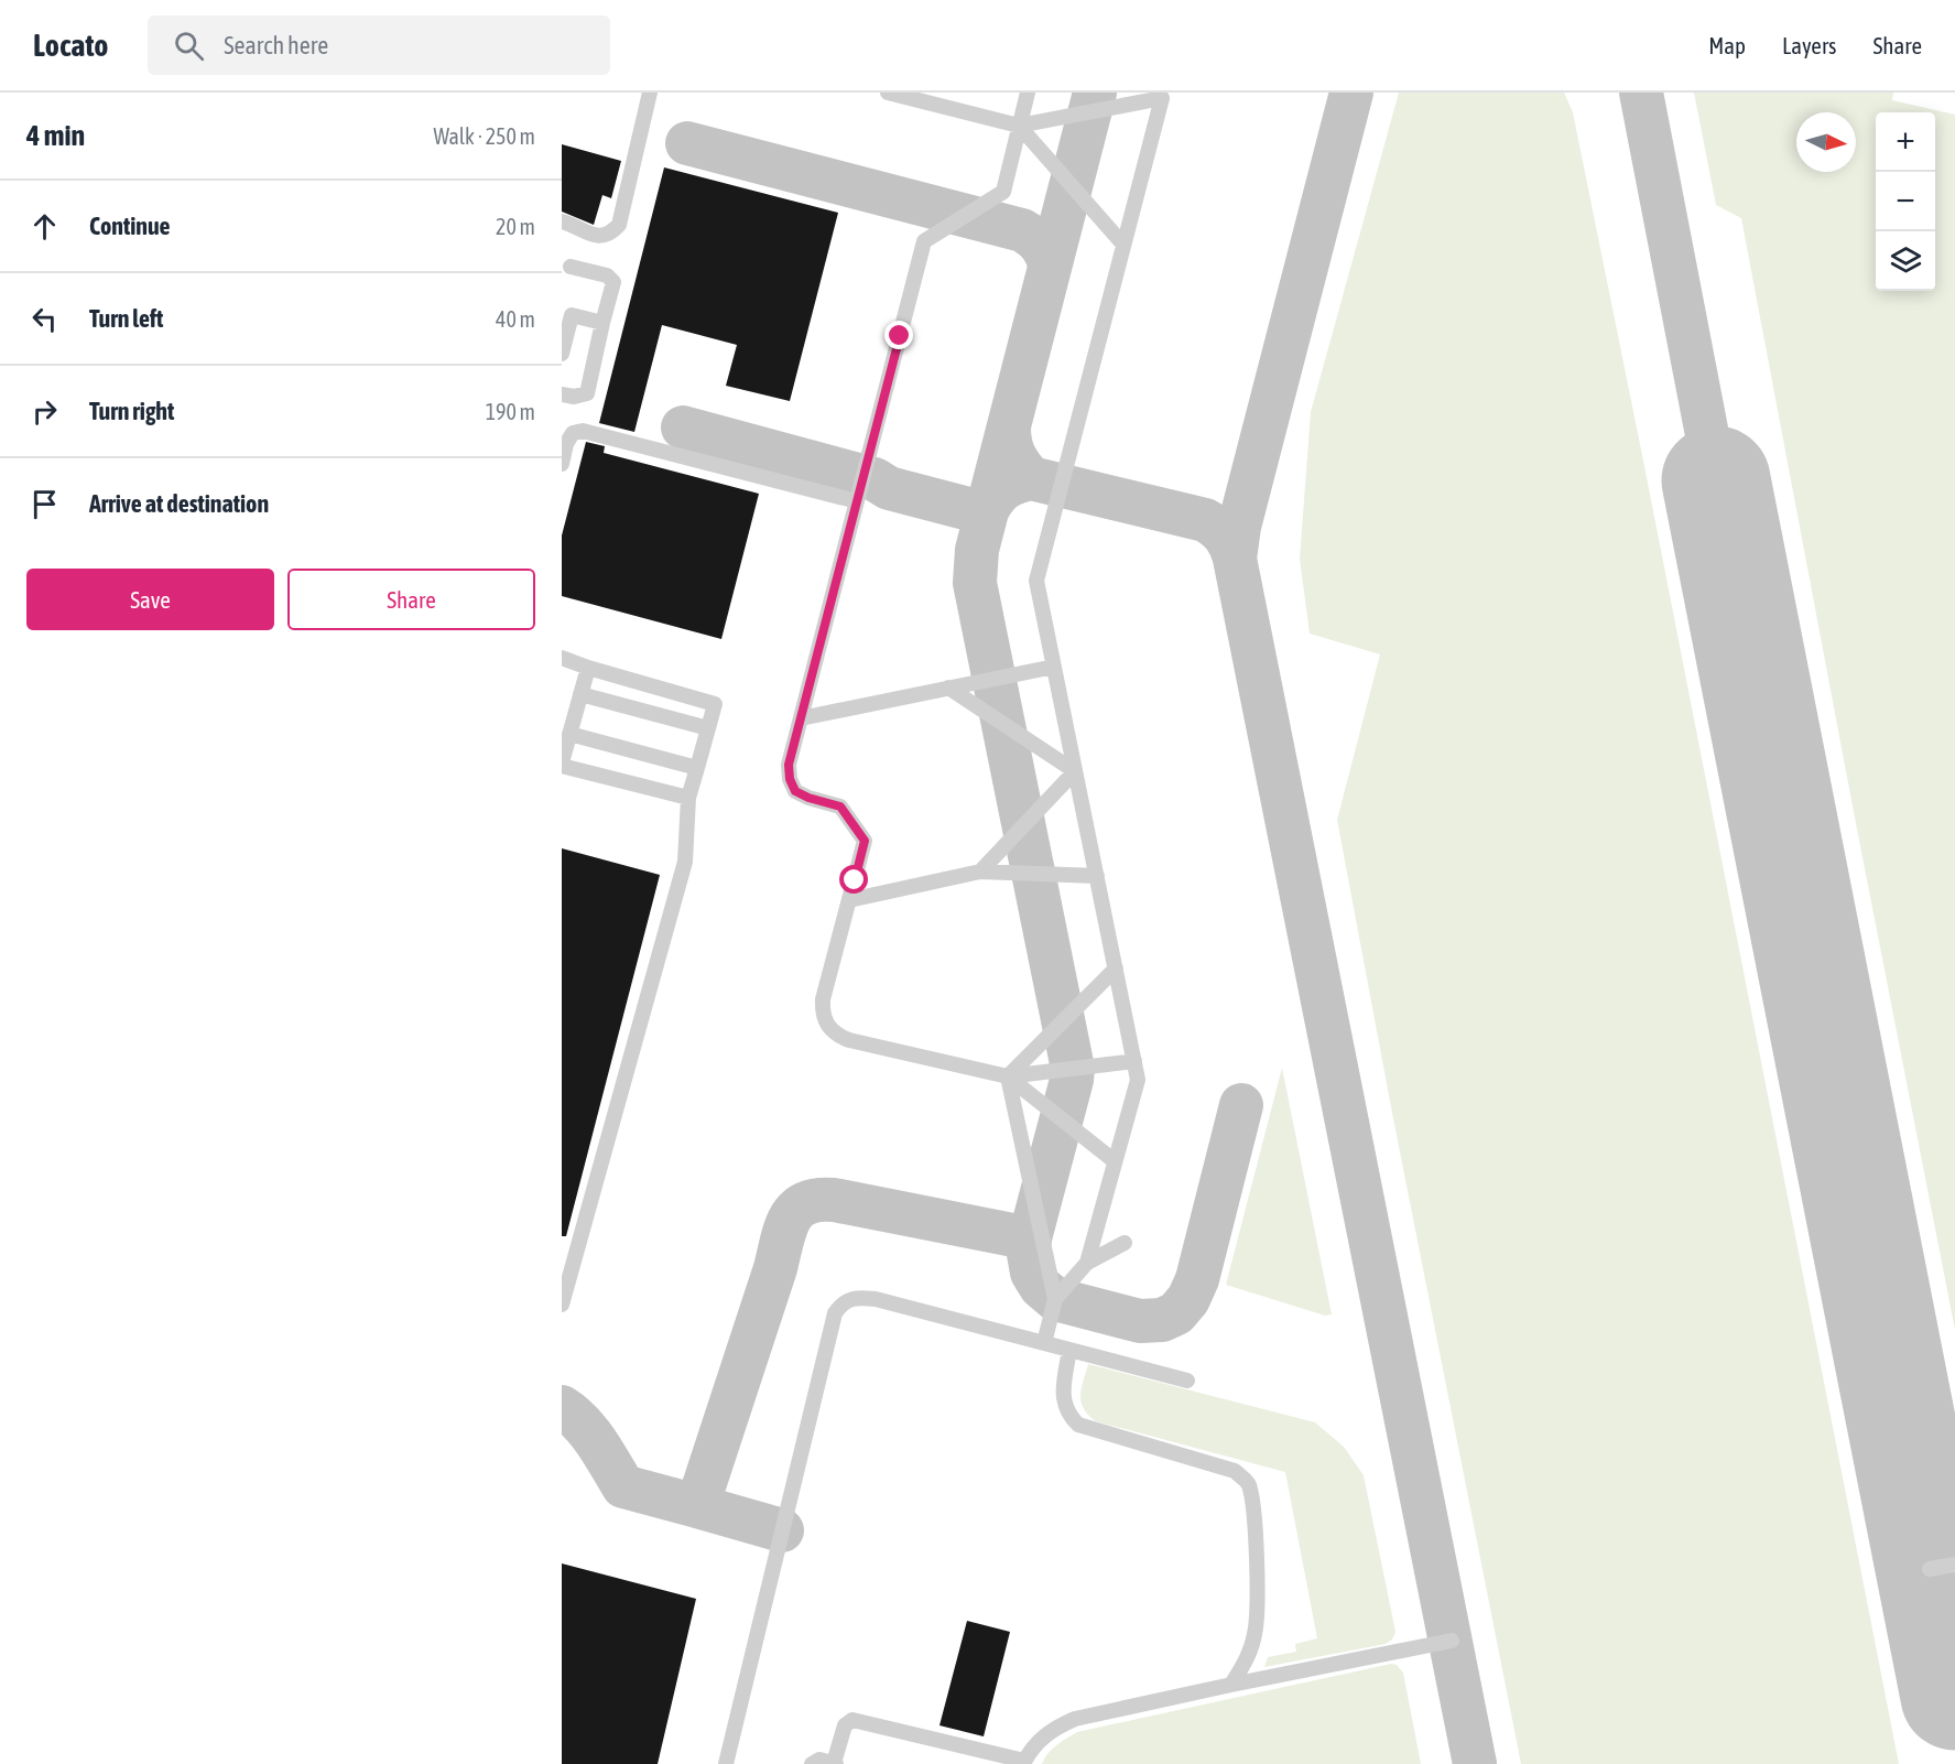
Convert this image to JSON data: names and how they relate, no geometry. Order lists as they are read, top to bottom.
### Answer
{
  "north": "right",
  "page": {
    "header": "Locato",
    "search": "Search here",
    "nav": ["Map", "Layers", "Share"],
    "heading": ["4 min", "Walk · 250 m"],
    "map_buttons": ["+", "−"],
    "list": [
      ["Continue", "20 m"],
      ["Turn left", "40 m"],
      ["Turn right", "190 m"],
      "Arrive at destination"
    ],
    "buttons": ["Save", "Share"]
  }
}
